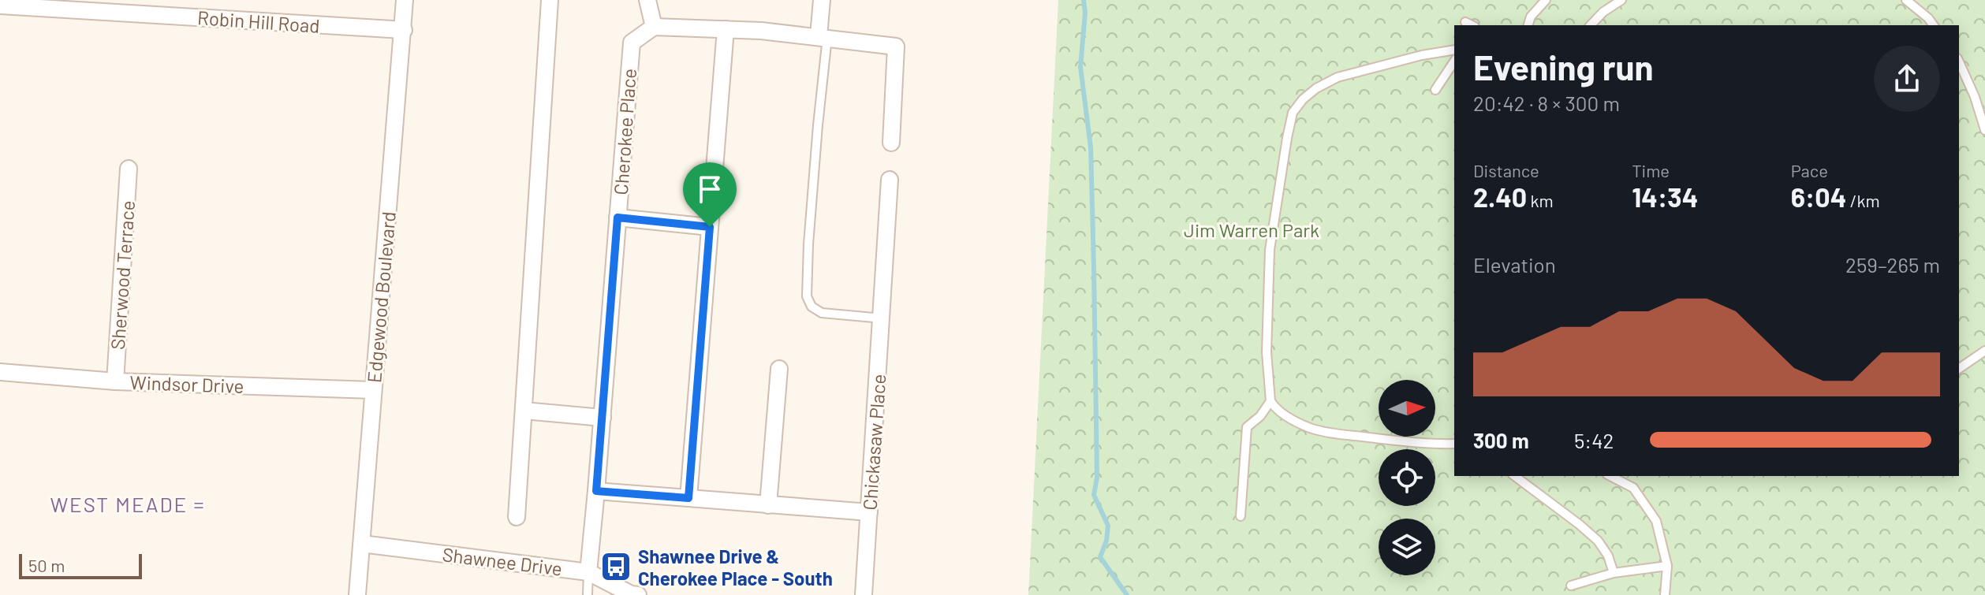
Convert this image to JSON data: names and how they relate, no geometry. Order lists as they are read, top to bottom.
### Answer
{
  "streets": {
    "street": [
      "Robin Hill Road",
      "Cherokee Place",
      "Sherwood Terrace",
      "Edgewood Boulevard",
      "Windsor Drive",
      "Chickasaw Place",
      "Shawnee Drive"
    ]
  },
  "crossings": [
    ["Robin Hill Road", "Edgewood Boulevard"],
    ["Cherokee Place", "Shawnee Drive"],
    ["Sherwood Terrace", "Windsor Drive"],
    ["Edgewood Boulevard", "Windsor Drive"],
    ["Edgewood Boulevard", "Shawnee Drive"]
  ],
  "districts": ["WEST MEADE ="],
  "parks": ["Jim Warren Park"],
  "places": {
    "bus stop": ["Shawnee Drive & Cherokee Place - South"]
  },
  "scale_bar": "50 m",
  "north": "right",
  "page": {
    "heading": ["Evening run", "20:42 · 8 × 300 m"],
    "stats": [
      ["Distance", "2.40 km"],
      ["Time", "14:34"],
      ["Pace", "6:04 /km"]
    ],
    "chart": ["Elevation", "259–265 m"],
    "list": [
      {
        "name": "300 m",
        "note": "5:42"
      }
    ],
    "scale": "50 m"
  }
}
